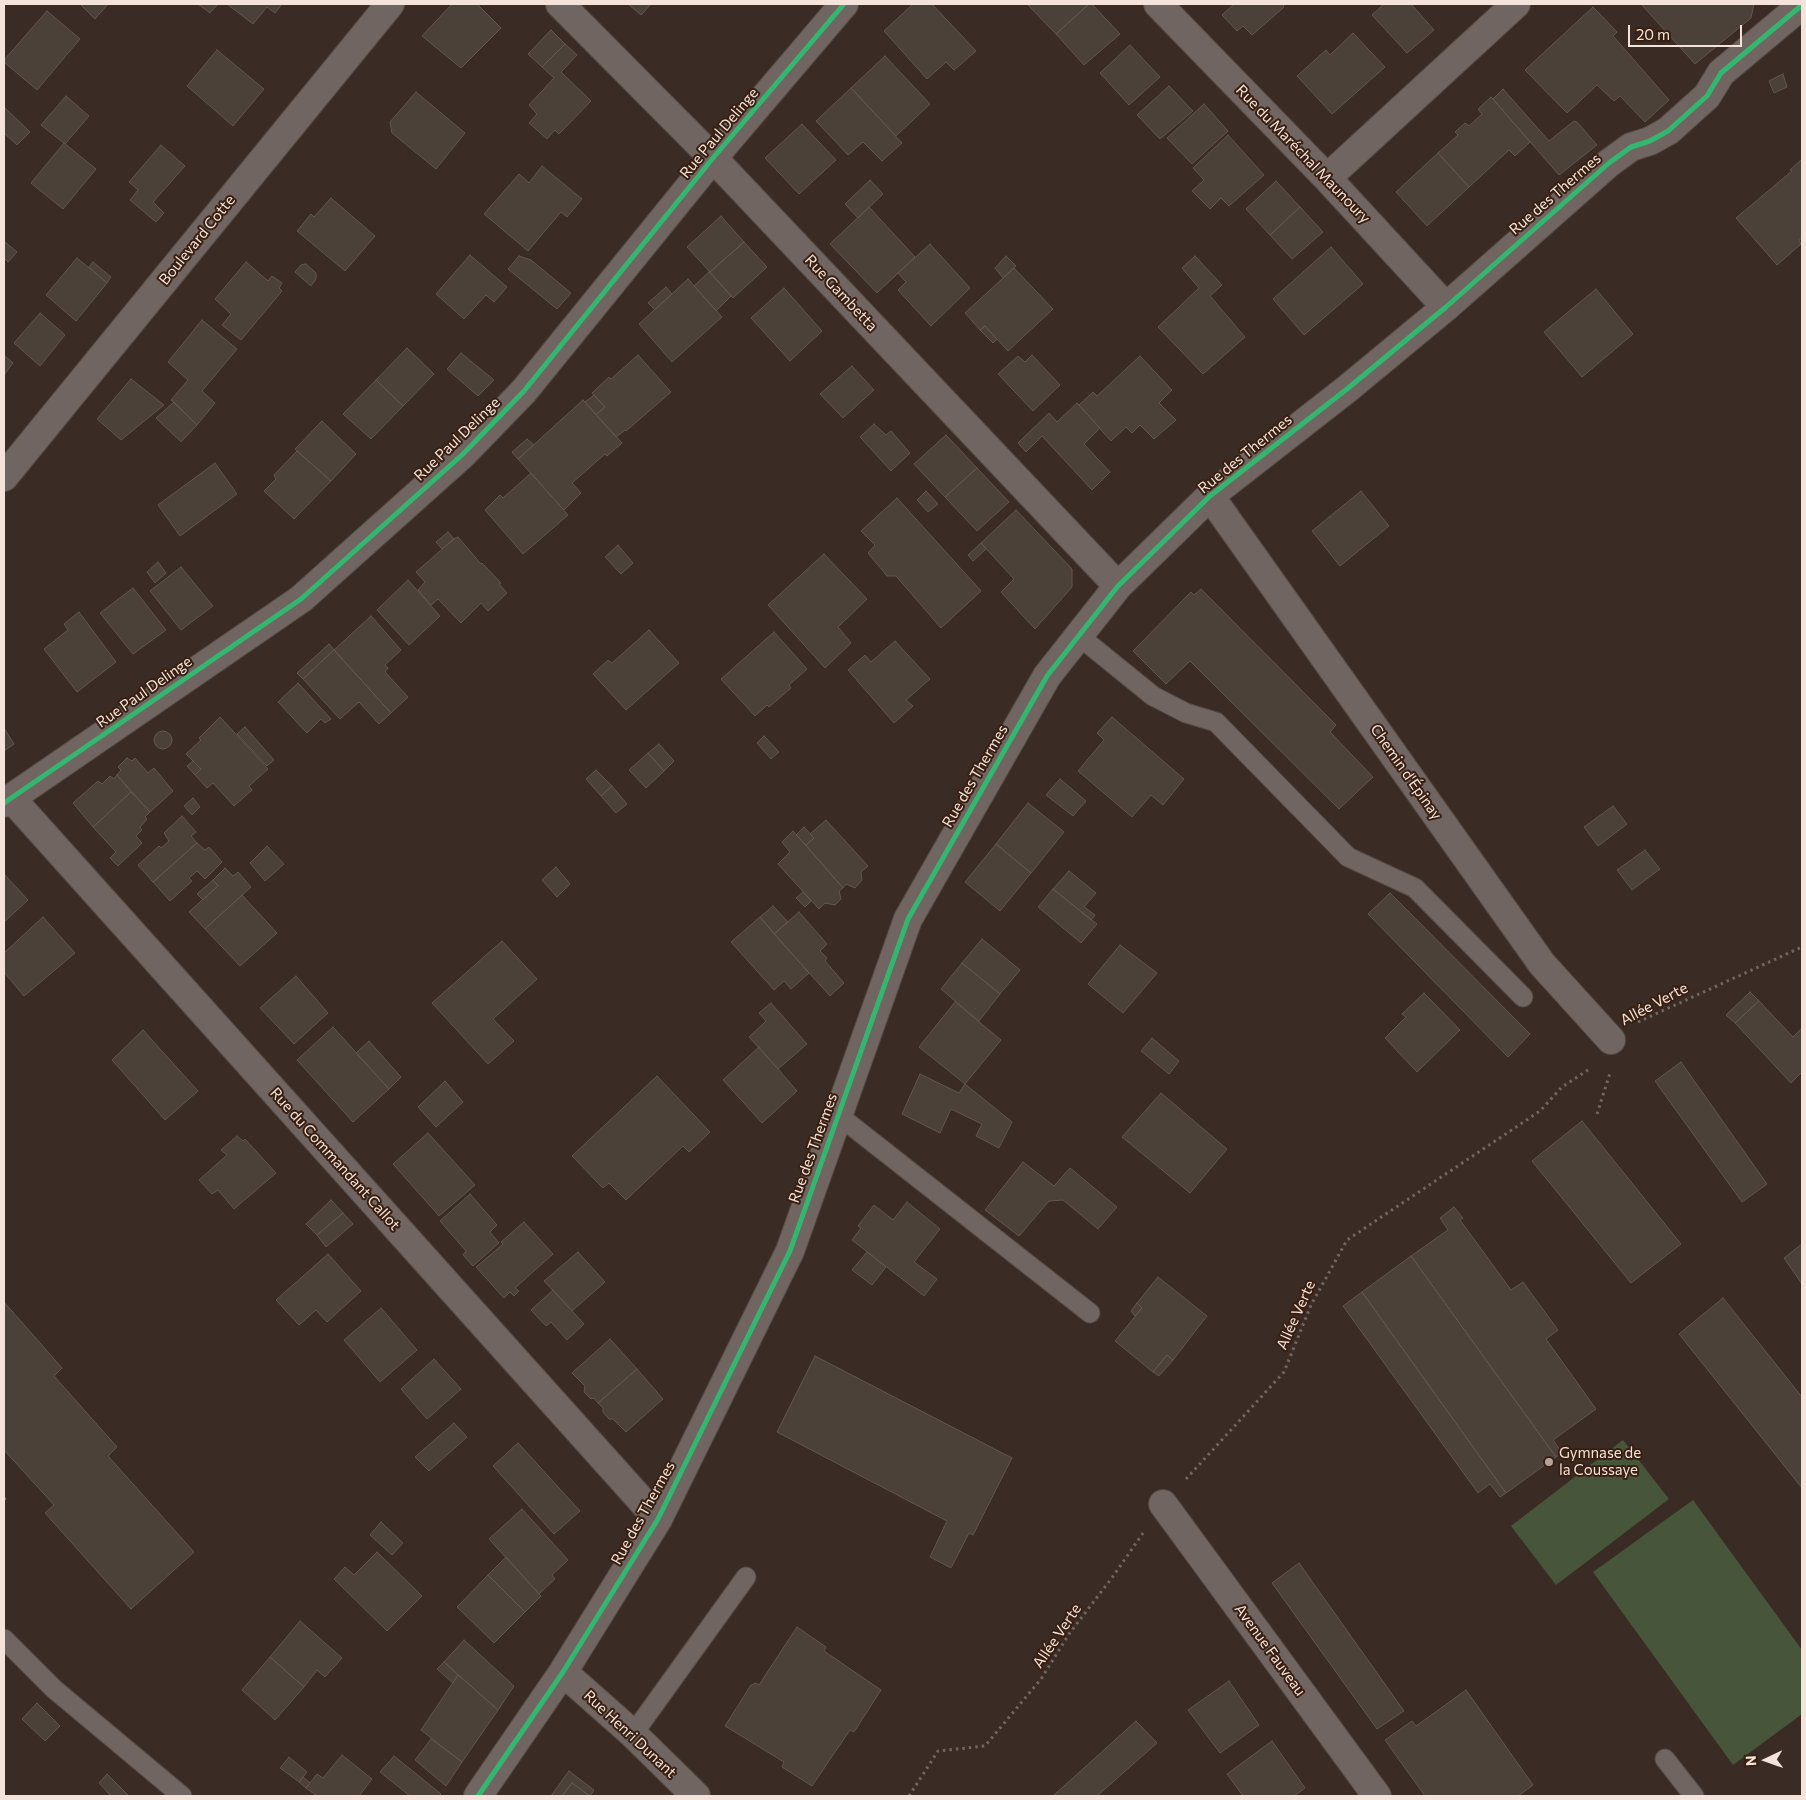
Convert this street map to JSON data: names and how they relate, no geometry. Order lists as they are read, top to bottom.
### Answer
{
  "streets": {
    "street": [
      "Rue Paul Delinge",
      "Rue du Maréchal Maunoury",
      "Rue des Thermes",
      "Boulevard Cotte",
      "Rue Gambetta",
      "Chemin d'Épinay",
      "Rue du Commandant Callot",
      "Avenue Fauveau",
      "Rue Henri Dunant"
    ],
    "path": ["Allée Verte"]
  },
  "crossings": [
    ["Rue Paul Delinge", "Rue Gambetta"],
    ["Rue Paul Delinge", "Rue du Commandant Callot"],
    ["Rue du Maréchal Maunoury", "Rue des Thermes"],
    ["Rue des Thermes", "Rue Gambetta"],
    ["Rue des Thermes", "Chemin d'Épinay"],
    ["Rue des Thermes", "Rue du Commandant Callot"],
    ["Rue des Thermes", "Rue Henri Dunant"],
    ["Chemin d'Épinay", "Allée Verte"],
    ["Allée Verte", "Avenue Fauveau"]
  ],
  "places": ["Gymnase de la Coussaye"],
  "scale_bar": "20 m",
  "north": "left"
}
